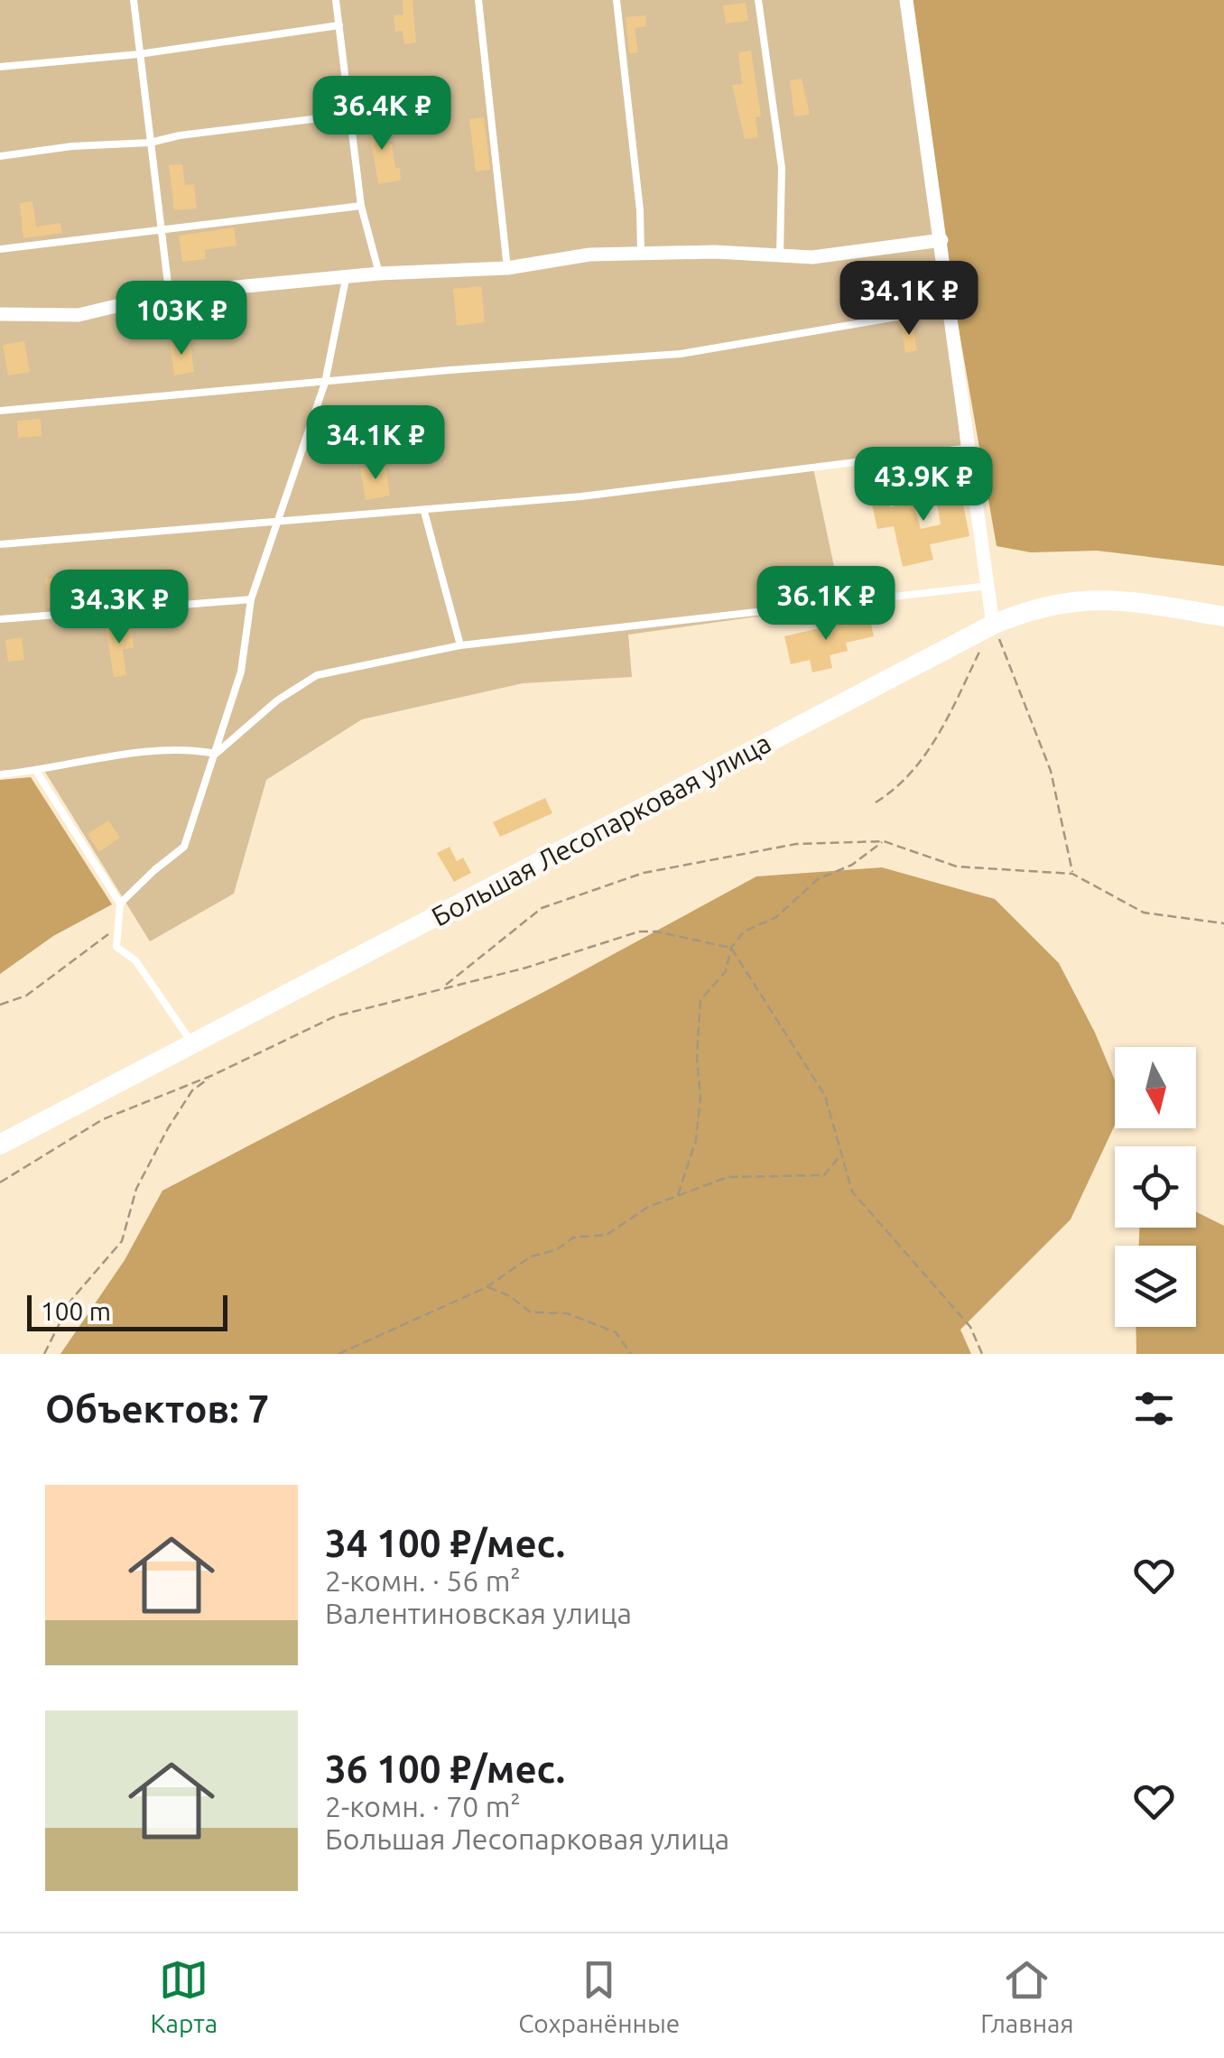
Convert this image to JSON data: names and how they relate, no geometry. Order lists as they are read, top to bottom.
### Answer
{
  "streets": {
    "main road": ["Большая Лесопарковая улица"]
  },
  "scale_bar": "100 m",
  "north": "bottom",
  "page": {
    "price": [
      "36.4K ₽",
      "34.1K ₽",
      "103K ₽",
      "34.1K ₽",
      "43.9K ₽",
      "36.1K ₽",
      "34.3K ₽"
    ],
    "scale": "100 m",
    "heading": "Объектов: 7",
    "list": [
      {
        "name": "34 100 ₽/мес.",
        "note": "2-комн. · 56 m² · Валентиновская улица"
      },
      {
        "name": "36 100 ₽/мес.",
        "note": "2-комн. · 70 m² · Большая Лесопарковая улица"
      }
    ],
    "tabs": ["Карта", "Сохранённые", "Главная"]
  }
}
